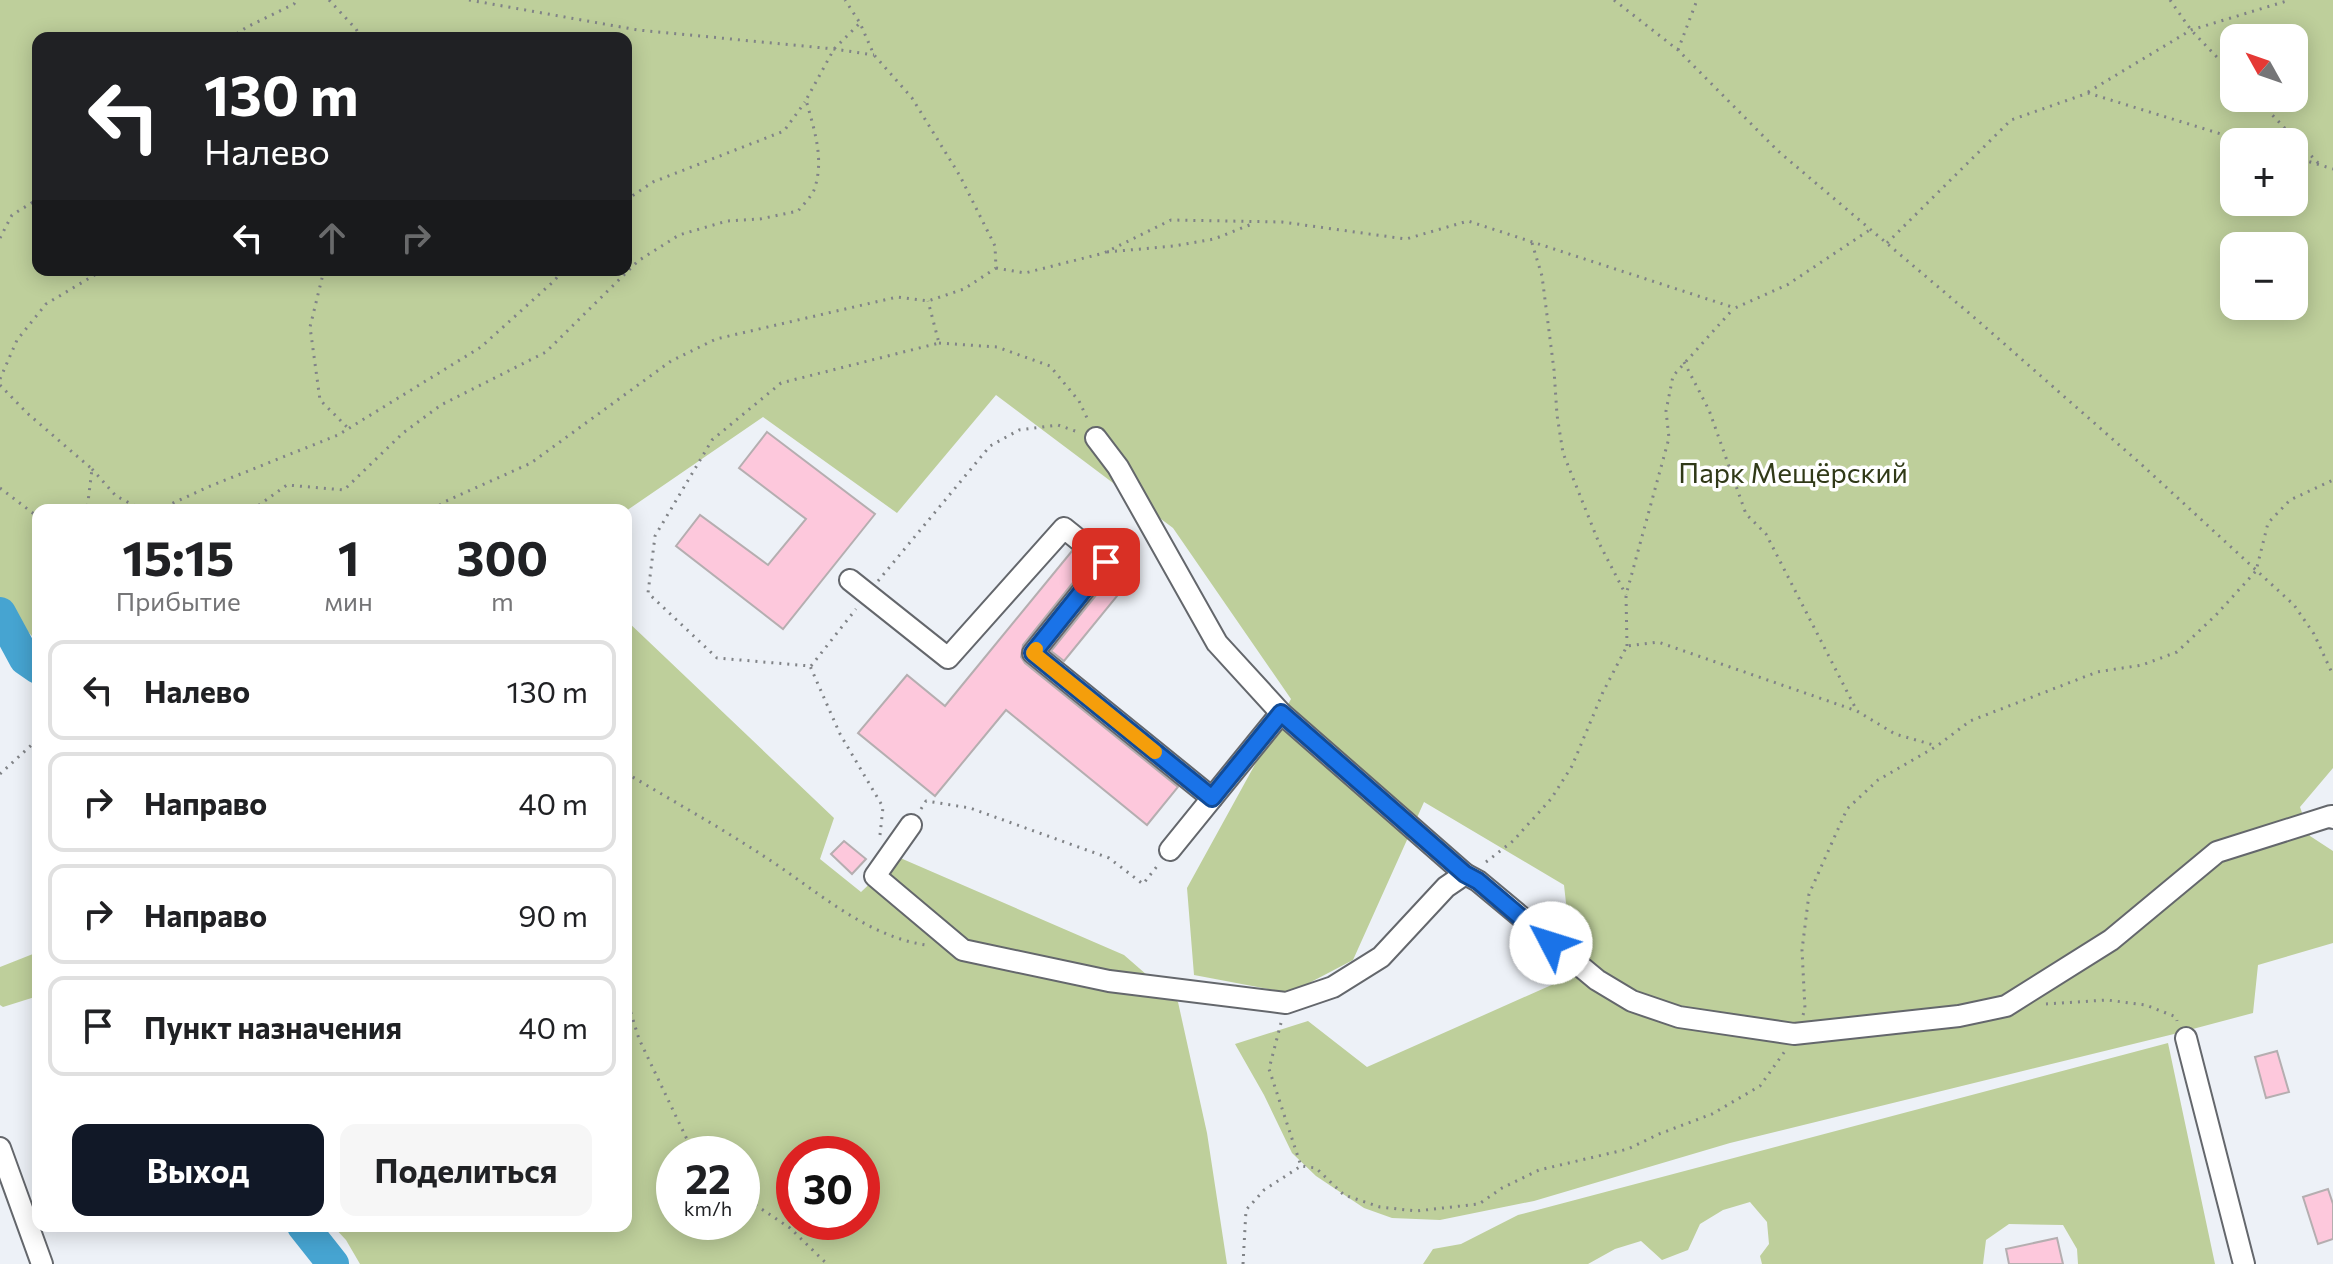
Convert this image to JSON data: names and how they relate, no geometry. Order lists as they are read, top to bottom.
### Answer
{
  "parks": ["Парк Мещёрский"],
  "north": "top left",
  "page": {
    "map_buttons": ["+", "−"],
    "turn": ["130 m", "Налево"],
    "eta": [
      "15:15",
      "Прибытие",
      "1",
      "мин",
      "300",
      "m"
    ],
    "list": [
      {
        "name": "Налево",
        "value": "130 m"
      },
      {
        "name": "Направо",
        "value": "40 m"
      },
      {
        "name": "Направо",
        "value": "90 m"
      },
      {
        "name": "Пункт назначения",
        "value": "40 m"
      }
    ],
    "buttons": ["Выход", "Поделиться"],
    "speed": "22 km/h",
    "limit": "30"
  }
}
